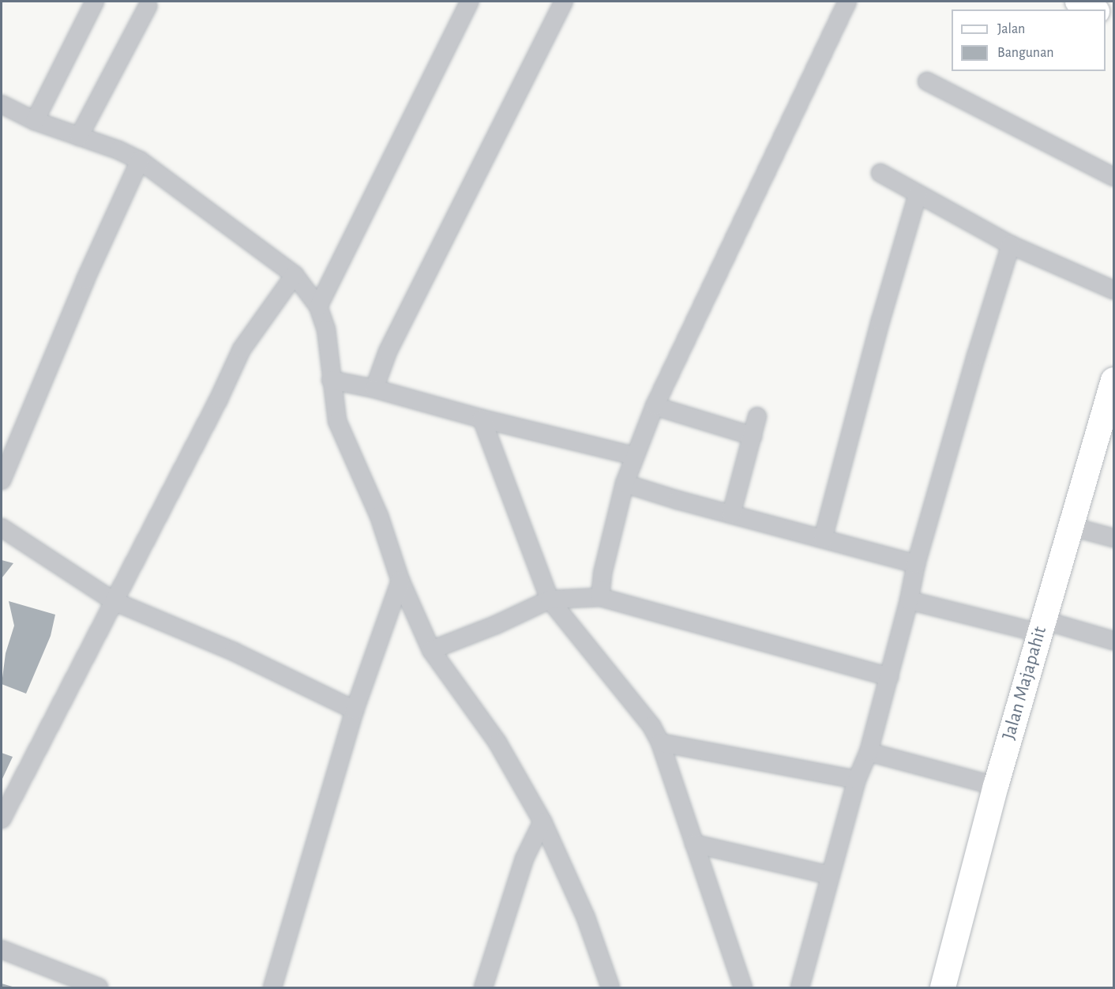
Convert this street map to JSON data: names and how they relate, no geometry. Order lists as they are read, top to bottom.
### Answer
{
  "streets": {
    "street": ["Jalan Majapahit"]
  },
  "legend": ["Jalan", "Bangunan"]
}
